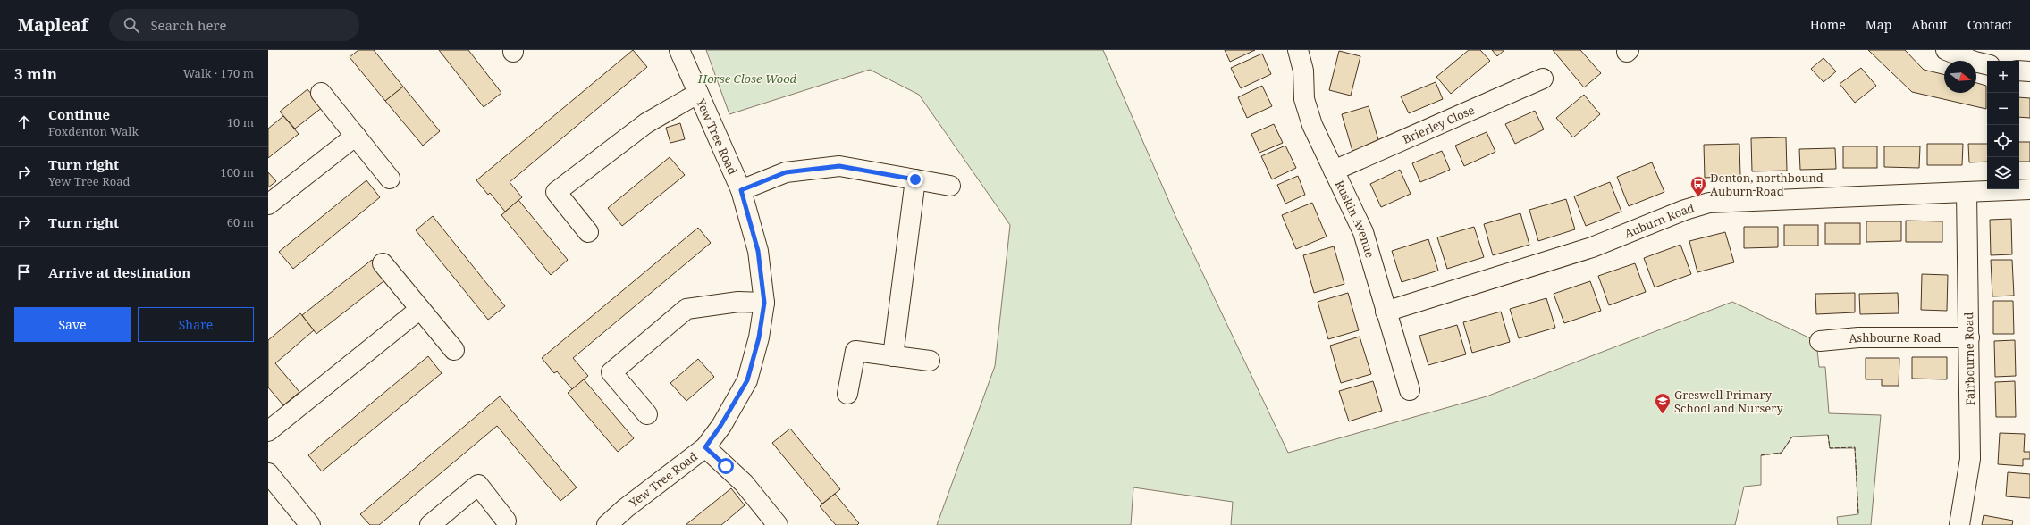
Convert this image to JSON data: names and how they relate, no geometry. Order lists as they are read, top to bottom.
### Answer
{
  "streets": {
    "street": [
      "Brierley Close",
      "Yew Tree Road",
      "Ruskin Avenue",
      "Auburn Road",
      "Ashbourne Road",
      "Fairbourne Road"
    ]
  },
  "crossings": [
    ["Brierley Close", "Ruskin Avenue"],
    ["Ruskin Avenue", "Auburn Road"],
    ["Auburn Road", "Fairbourne Road"],
    ["Ashbourne Road", "Fairbourne Road"]
  ],
  "parks": ["Horse Close Wood"],
  "places": {
    "bus stop": ["Denton, northbound Auburn Road"],
    "school or university": ["Greswell Primary School and Nursery"]
  },
  "north": "right",
  "page": {
    "header": "Mapleaf",
    "search": "Search here",
    "nav": [
      "Home",
      "Map",
      "About",
      "Contact"
    ],
    "heading": ["3 min", "Walk · 170 m"],
    "map_buttons": ["+", "−"],
    "list": [
      ["Continue", "Foxdenton Walk", "10 m"],
      ["Turn right", "Yew Tree Road", "100 m"],
      ["Turn right", "60 m"],
      "Arrive at destination"
    ],
    "buttons": ["Save", "Share"]
  }
}
